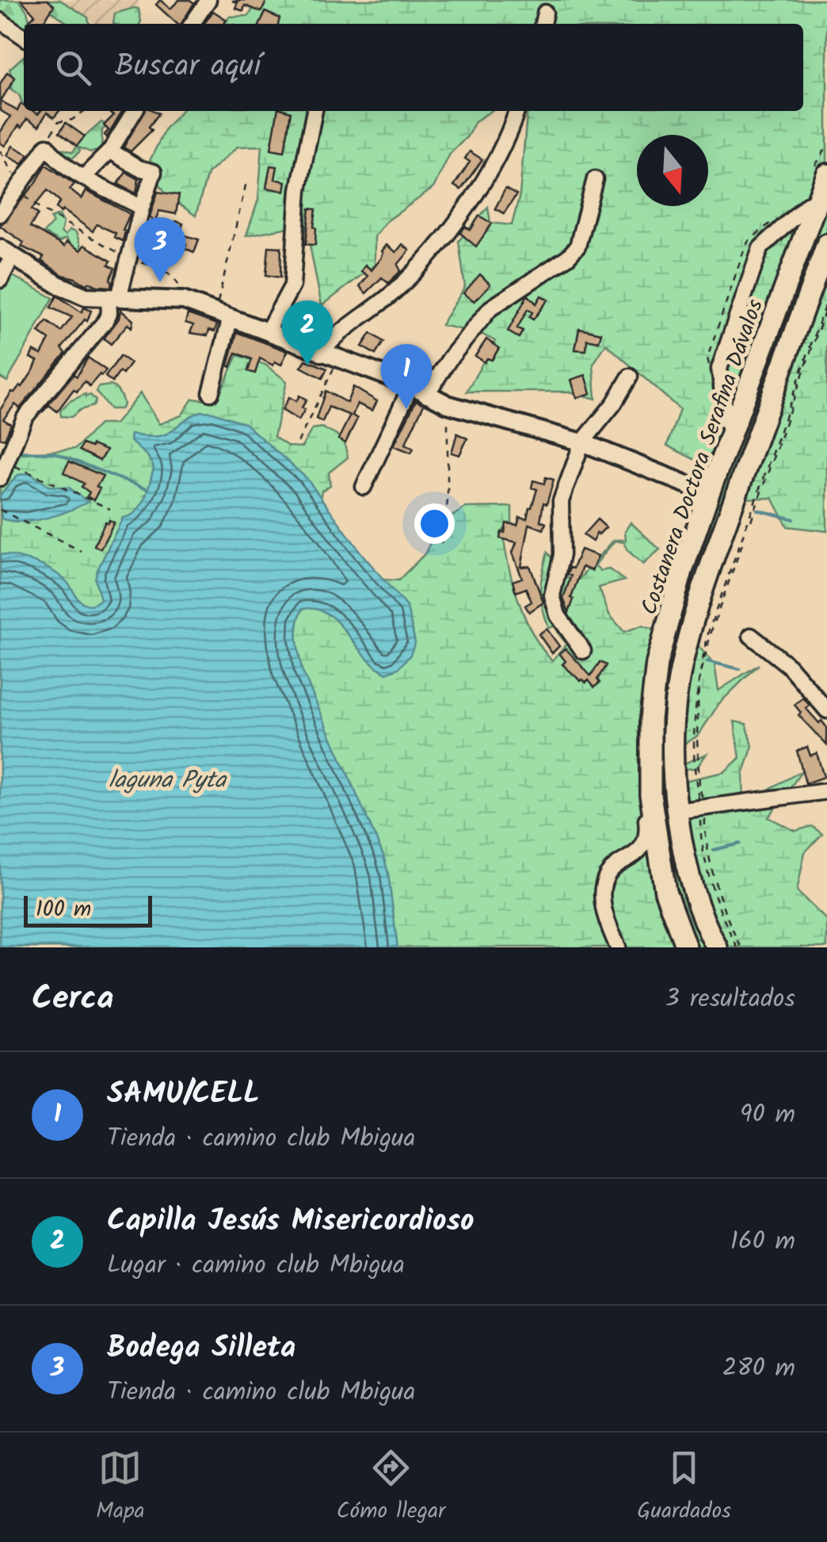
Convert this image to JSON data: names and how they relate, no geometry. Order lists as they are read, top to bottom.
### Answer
{
  "streets": {
    "highway": ["Costanera Doctora Serafina Dávalos"]
  },
  "water": ["laguna Pyta"],
  "scale_bar": "100 m",
  "north": "bottom",
  "page": {
    "search": "Buscar aquí",
    "pins": ["3", "2", "1"],
    "scale": "100 m",
    "heading": ["Cerca", "3 resultados"],
    "list": [
      {
        "mark": "1",
        "name": "SAMU/CELL",
        "note": "Tienda · camino club Mbigua",
        "value": "90 m"
      },
      {
        "mark": "2",
        "name": "Capilla Jesús Misericordioso",
        "note": "Lugar · camino club Mbigua",
        "value": "160 m"
      },
      {
        "mark": "3",
        "name": "Bodega Silleta",
        "note": "Tienda · camino club Mbigua",
        "value": "280 m"
      }
    ],
    "nav": ["Mapa", "Cómo llegar", "Guardados"]
  }
}
